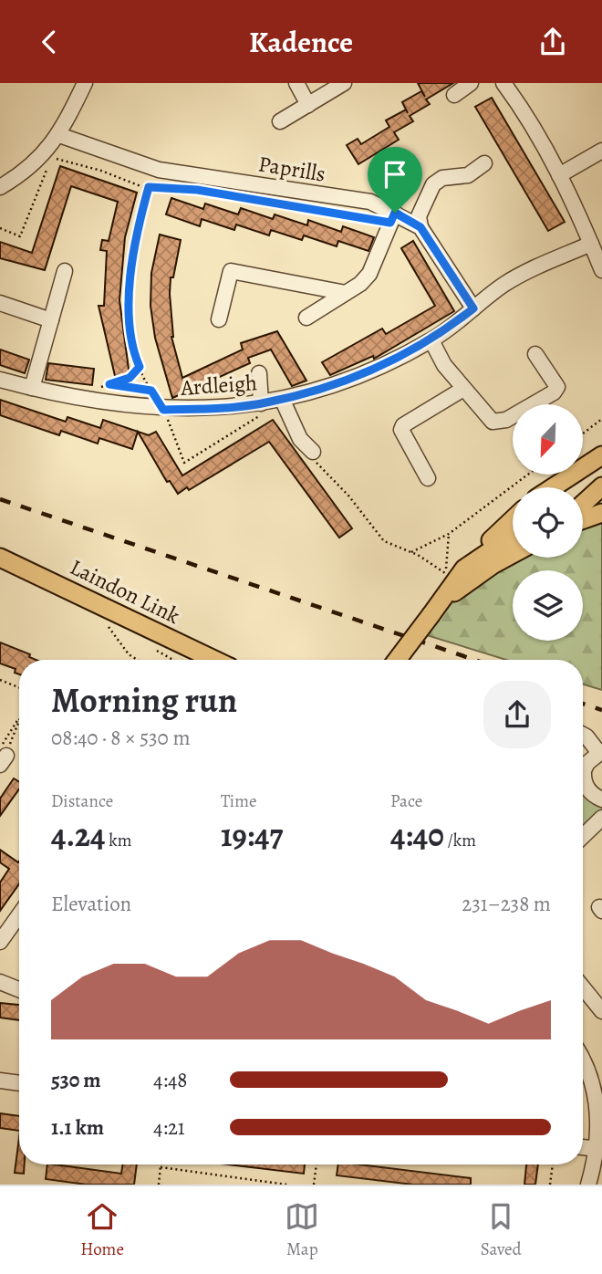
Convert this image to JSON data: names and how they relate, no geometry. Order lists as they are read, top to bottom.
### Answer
{
  "streets": {
    "main road": ["Laindon Link"],
    "street": ["Paprills", "Ardleigh"]
  },
  "crossings": [
    ["Paprills", "Ardleigh"]
  ],
  "north": "bottom left",
  "page": {
    "header": "Kadence",
    "heading": ["Morning run", "08:40 · 8 × 530 m"],
    "stats": [
      ["Distance", "4.24 km"],
      ["Time", "19:47"],
      ["Pace", "4:40 /km"]
    ],
    "chart": ["Elevation", "231–238 m"],
    "list": [
      {
        "name": "530 m",
        "note": "4:48"
      },
      {
        "name": "1.1 km",
        "note": "4:21"
      }
    ],
    "tabs": ["Home", "Map", "Saved"]
  }
}
